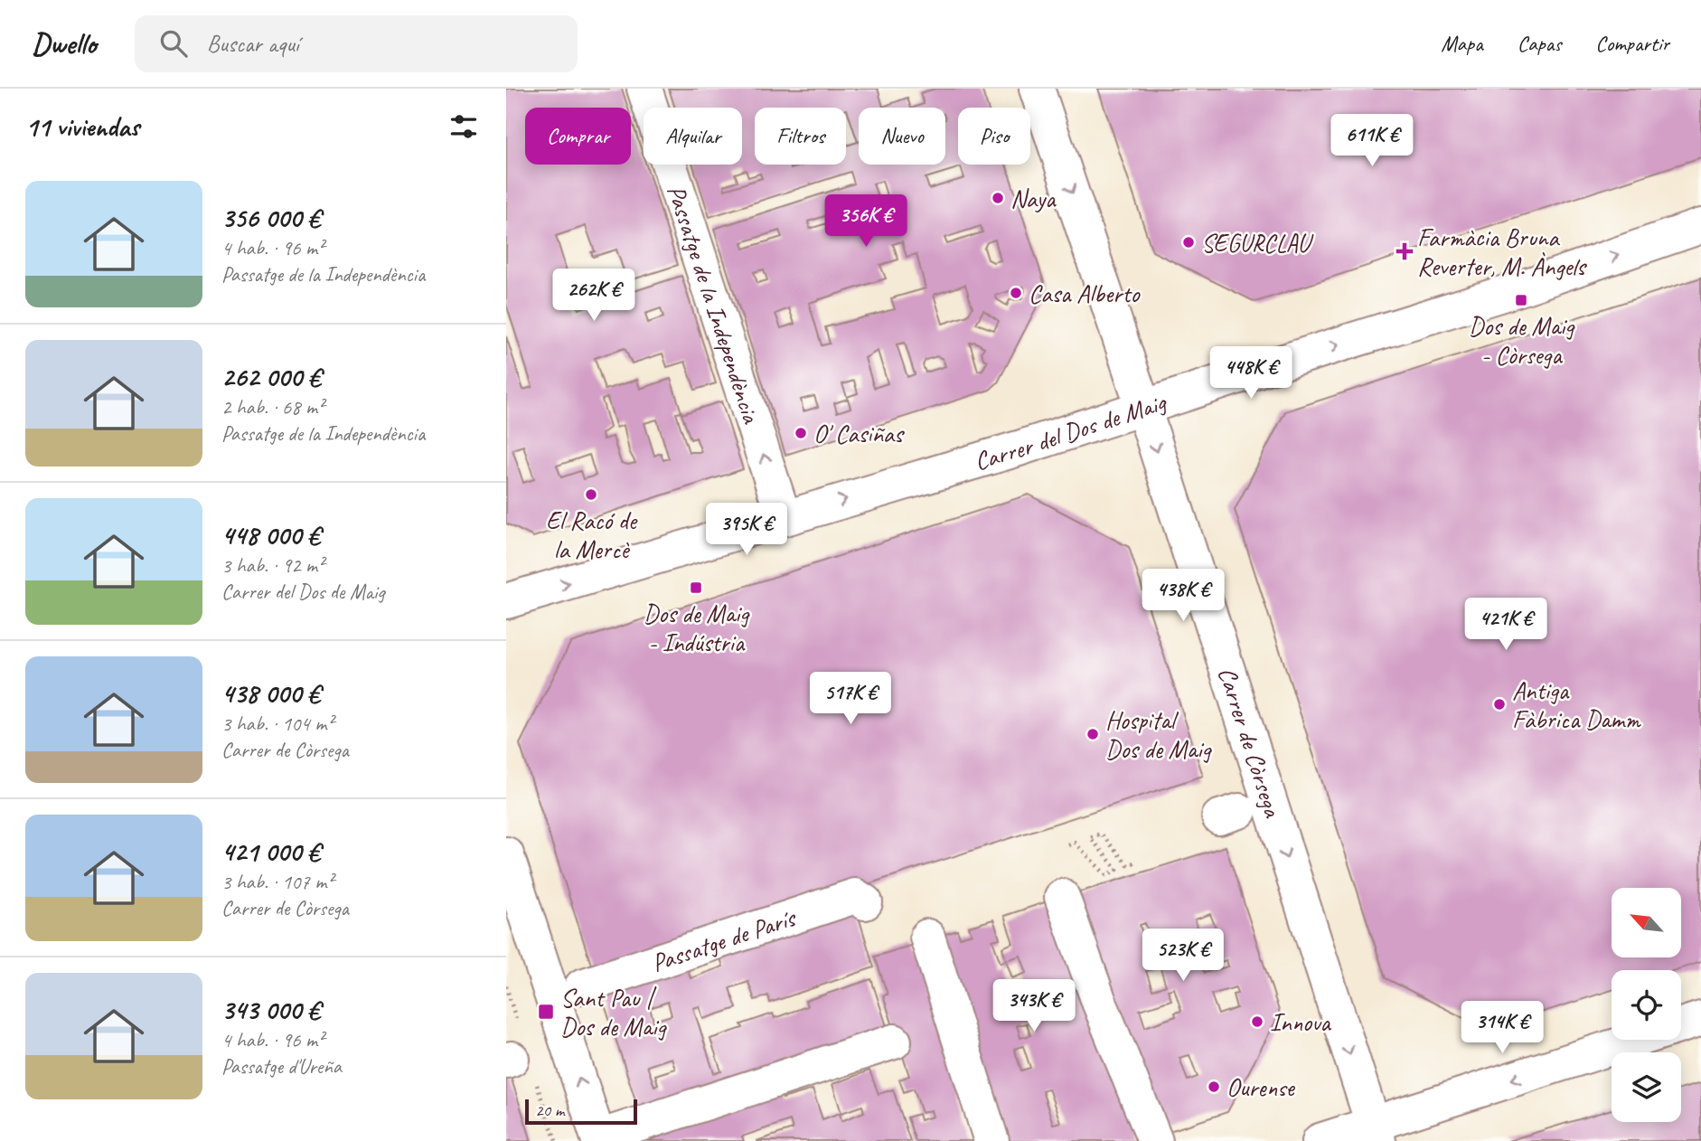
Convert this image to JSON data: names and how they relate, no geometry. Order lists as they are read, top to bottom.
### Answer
{
  "streets": {
    "street": [
      "Passatge de la Independència",
      "Carrer del Dos de Maig",
      "Carrer de Còrsega",
      "Passatge de París"
    ]
  },
  "crossings": [
    ["Passatge de la Independència", "Carrer del Dos de Maig"],
    ["Carrer del Dos de Maig", "Carrer de Còrsega"]
  ],
  "one_way": ["Passatge de la Independència", "Carrer del Dos de Maig", "Carrer de Còrsega"],
  "places": {
    "other": [
      "Naya",
      "SEGURCLAU",
      "Casa Alberto",
      "O' Casiñas",
      "El Racó de la Mercè",
      "Antiga Fàbrica Damm",
      "Hospital Dos de Maig",
      "Innova",
      "Ourense"
    ],
    "health": ["Farmàcia Bruna Reverter, M. Àngels"],
    "transit": ["Dos de Maig - Còrsega", "Dos de Maig - Indústria", "Sant Pau | Dos de Maig"]
  },
  "scale_bar": "20 m",
  "north": "top left",
  "page": {
    "header": "Dwello",
    "search": "Buscar aquí",
    "nav": ["Mapa", "Capas", "Compartir"],
    "heading": "11 viviendas",
    "chip": [
      "Comprar",
      "Alquilar",
      "Filtros",
      "Nuevo",
      "Piso"
    ],
    "price": [
      "611K €",
      "356K €",
      "262K €",
      "448K €",
      "395K €",
      "438K €",
      "421K €",
      "517K €",
      "523K €",
      "343K €",
      "314K €"
    ],
    "list": [
      {
        "name": "356 000 €",
        "note": "4 hab. · 96 m² · Passatge de la Independència"
      },
      {
        "name": "262 000 €",
        "note": "2 hab. · 68 m² · Passatge de la Independència"
      },
      {
        "name": "448 000 €",
        "note": "3 hab. · 92 m² · Carrer del Dos de Maig"
      },
      {
        "name": "438 000 €",
        "note": "3 hab. · 104 m² · Carrer de Còrsega"
      },
      {
        "name": "421 000 €",
        "note": "3 hab. · 107 m² · Carrer de Còrsega"
      },
      {
        "name": "343 000 €",
        "note": "4 hab. · 96 m² · Passatge d'Ureña"
      }
    ],
    "scale": "20 m"
  }
}
